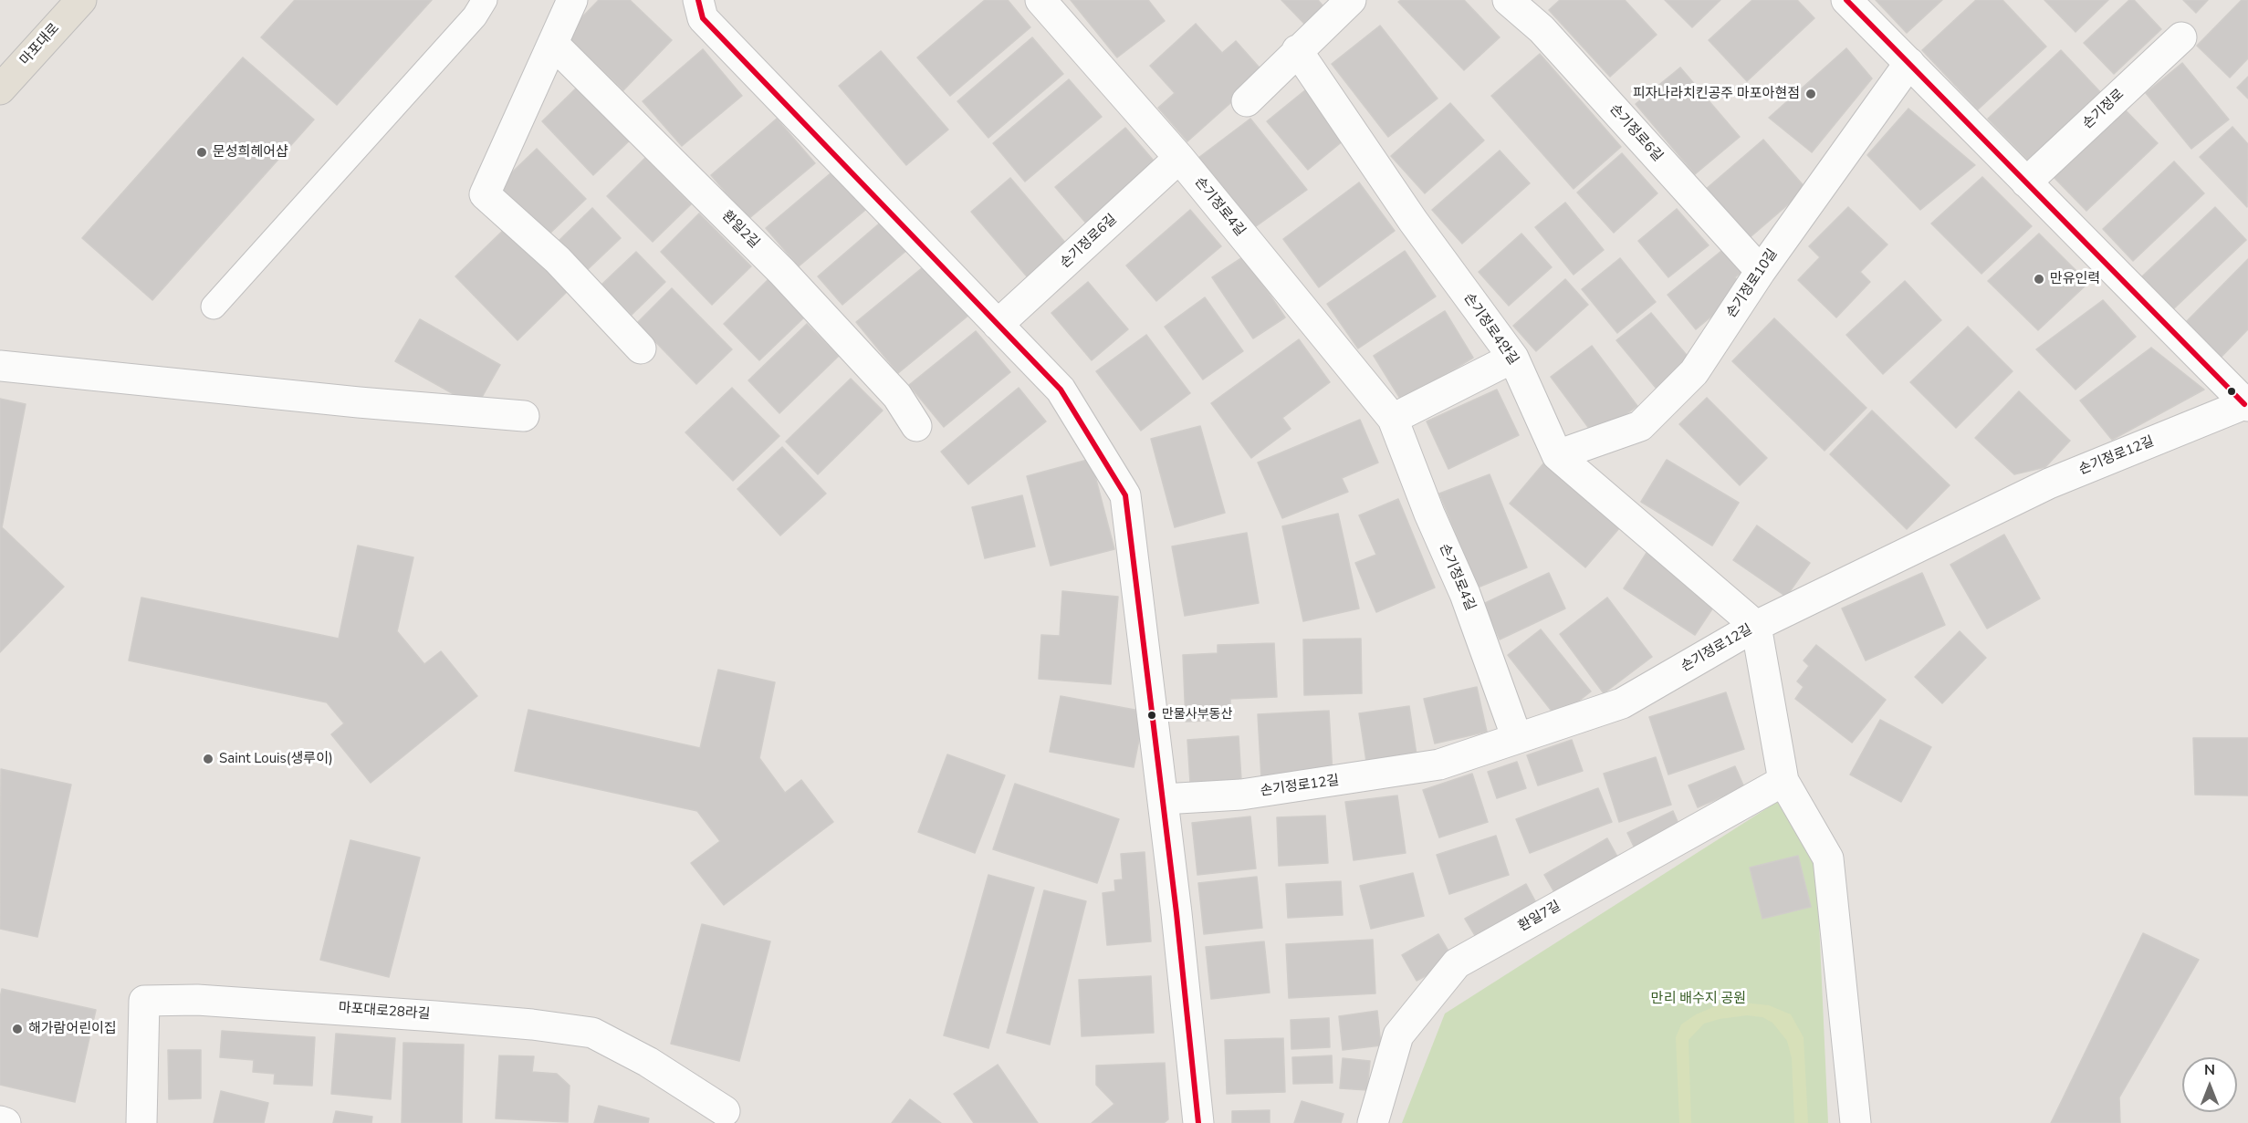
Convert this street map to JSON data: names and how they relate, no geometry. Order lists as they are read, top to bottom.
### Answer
{
  "streets": {
    "main road": ["마포대로"],
    "street": [
      "손기정로",
      "손기정로6길",
      "손기정로4길",
      "환일2길",
      "손기정로10길",
      "손기정로4안길",
      "손기정로12길",
      "환일7길",
      "마포대로28라길"
    ]
  },
  "crossings": [
    ["손기정로6길", "손기정로4길"],
    ["손기정로6길", "손기정로10길"],
    ["손기정로4길", "손기정로12길"],
    ["손기정로10길", "손기정로4안길"],
    ["손기정로4안길", "손기정로12길"]
  ],
  "parks": ["만리 배수지 공원"],
  "places": [
    "피자나라치킨공주 마포아현점",
    "문성희헤어샵",
    "만유인력",
    "만물사부동산",
    "Saint Louis(생루이)",
    "해가람어린이집"
  ],
  "north": "top"
}
